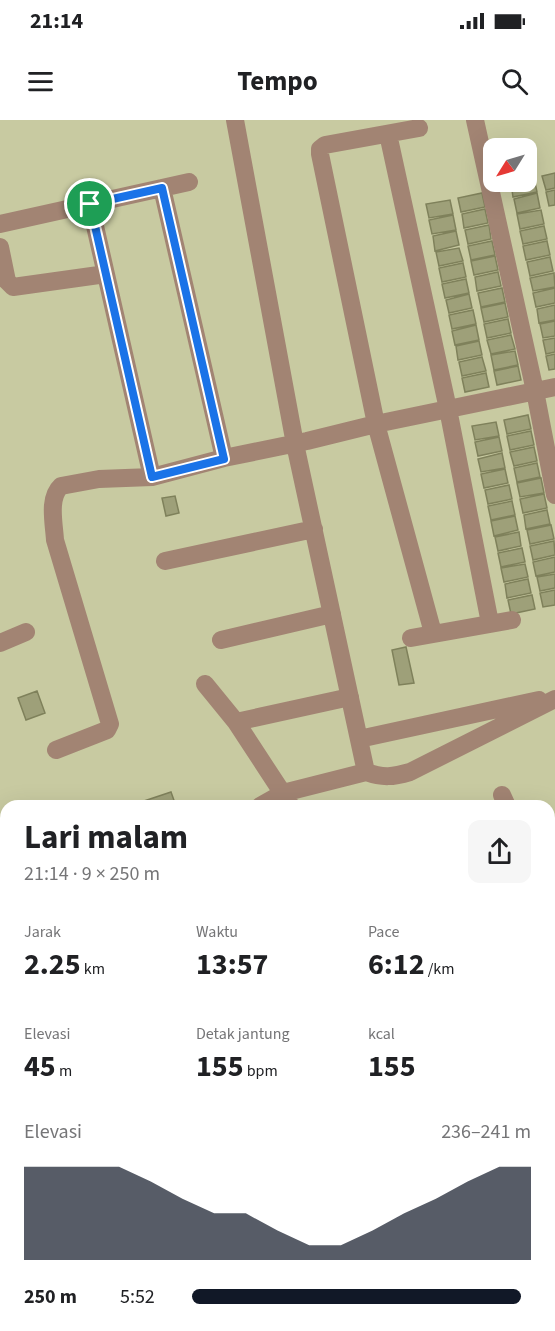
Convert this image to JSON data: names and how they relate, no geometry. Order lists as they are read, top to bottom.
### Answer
{
  "north": "bottom left",
  "page": {
    "status": "21:14",
    "header": "Tempo",
    "heading": ["Lari malam", "21:14 · 9 × 250 m"],
    "stats": [
      ["Jarak", "2.25 km"],
      ["Waktu", "13:57"],
      ["Pace", "6:12 /km"],
      ["Elevasi", "45 m"],
      ["Detak jantung", "155 bpm"],
      ["kcal", "155"]
    ],
    "chart": ["Elevasi", "236–241 m"],
    "list": [
      {
        "name": "250 m",
        "note": "5:52"
      }
    ]
  }
}
